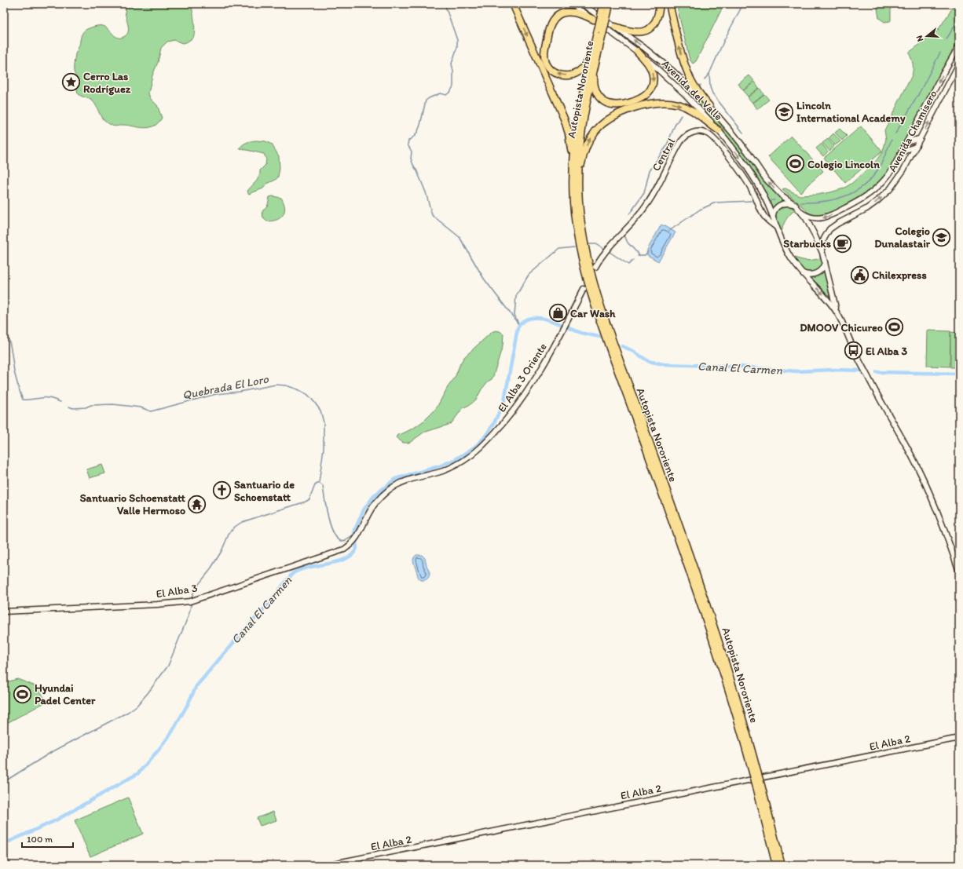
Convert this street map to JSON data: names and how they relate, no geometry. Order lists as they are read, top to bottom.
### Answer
{
  "streets": {
    "highway": ["Autopista Nororiente"],
    "street": [
      "Avenida del Valle",
      "Avenida Chamisero",
      "Central",
      "El Alba 3 Oriente",
      "El Alba 3",
      "El Alba 2"
    ]
  },
  "crossings": [
    ["Avenida del Valle", "Avenida Chamisero"],
    ["Avenida del Valle", "Central"],
    ["El Alba 3 Oriente", "El Alba 3"]
  ],
  "water": ["Canal El Carmen", "Quebrada El Loro"],
  "places": {
    "place": ["Cerro Las Rodríguez"],
    "school or university": ["Lincoln International Academy", "Colegio Dunalastair"],
    "sports": ["Colegio Lincoln", "DMOOV Chicureo", "Hyundai Padel Center"],
    "cafe": ["Starbucks"],
    "public building": ["Chilexpress"],
    "shop": ["Car Wash"],
    "bus stop": ["El Alba 3"],
    "church": ["Santuario de Schoenstatt"],
    "temple": ["Santuario Schoenstatt Valle Hermoso"]
  },
  "scale_bar": "100 m",
  "north": "left"
}
